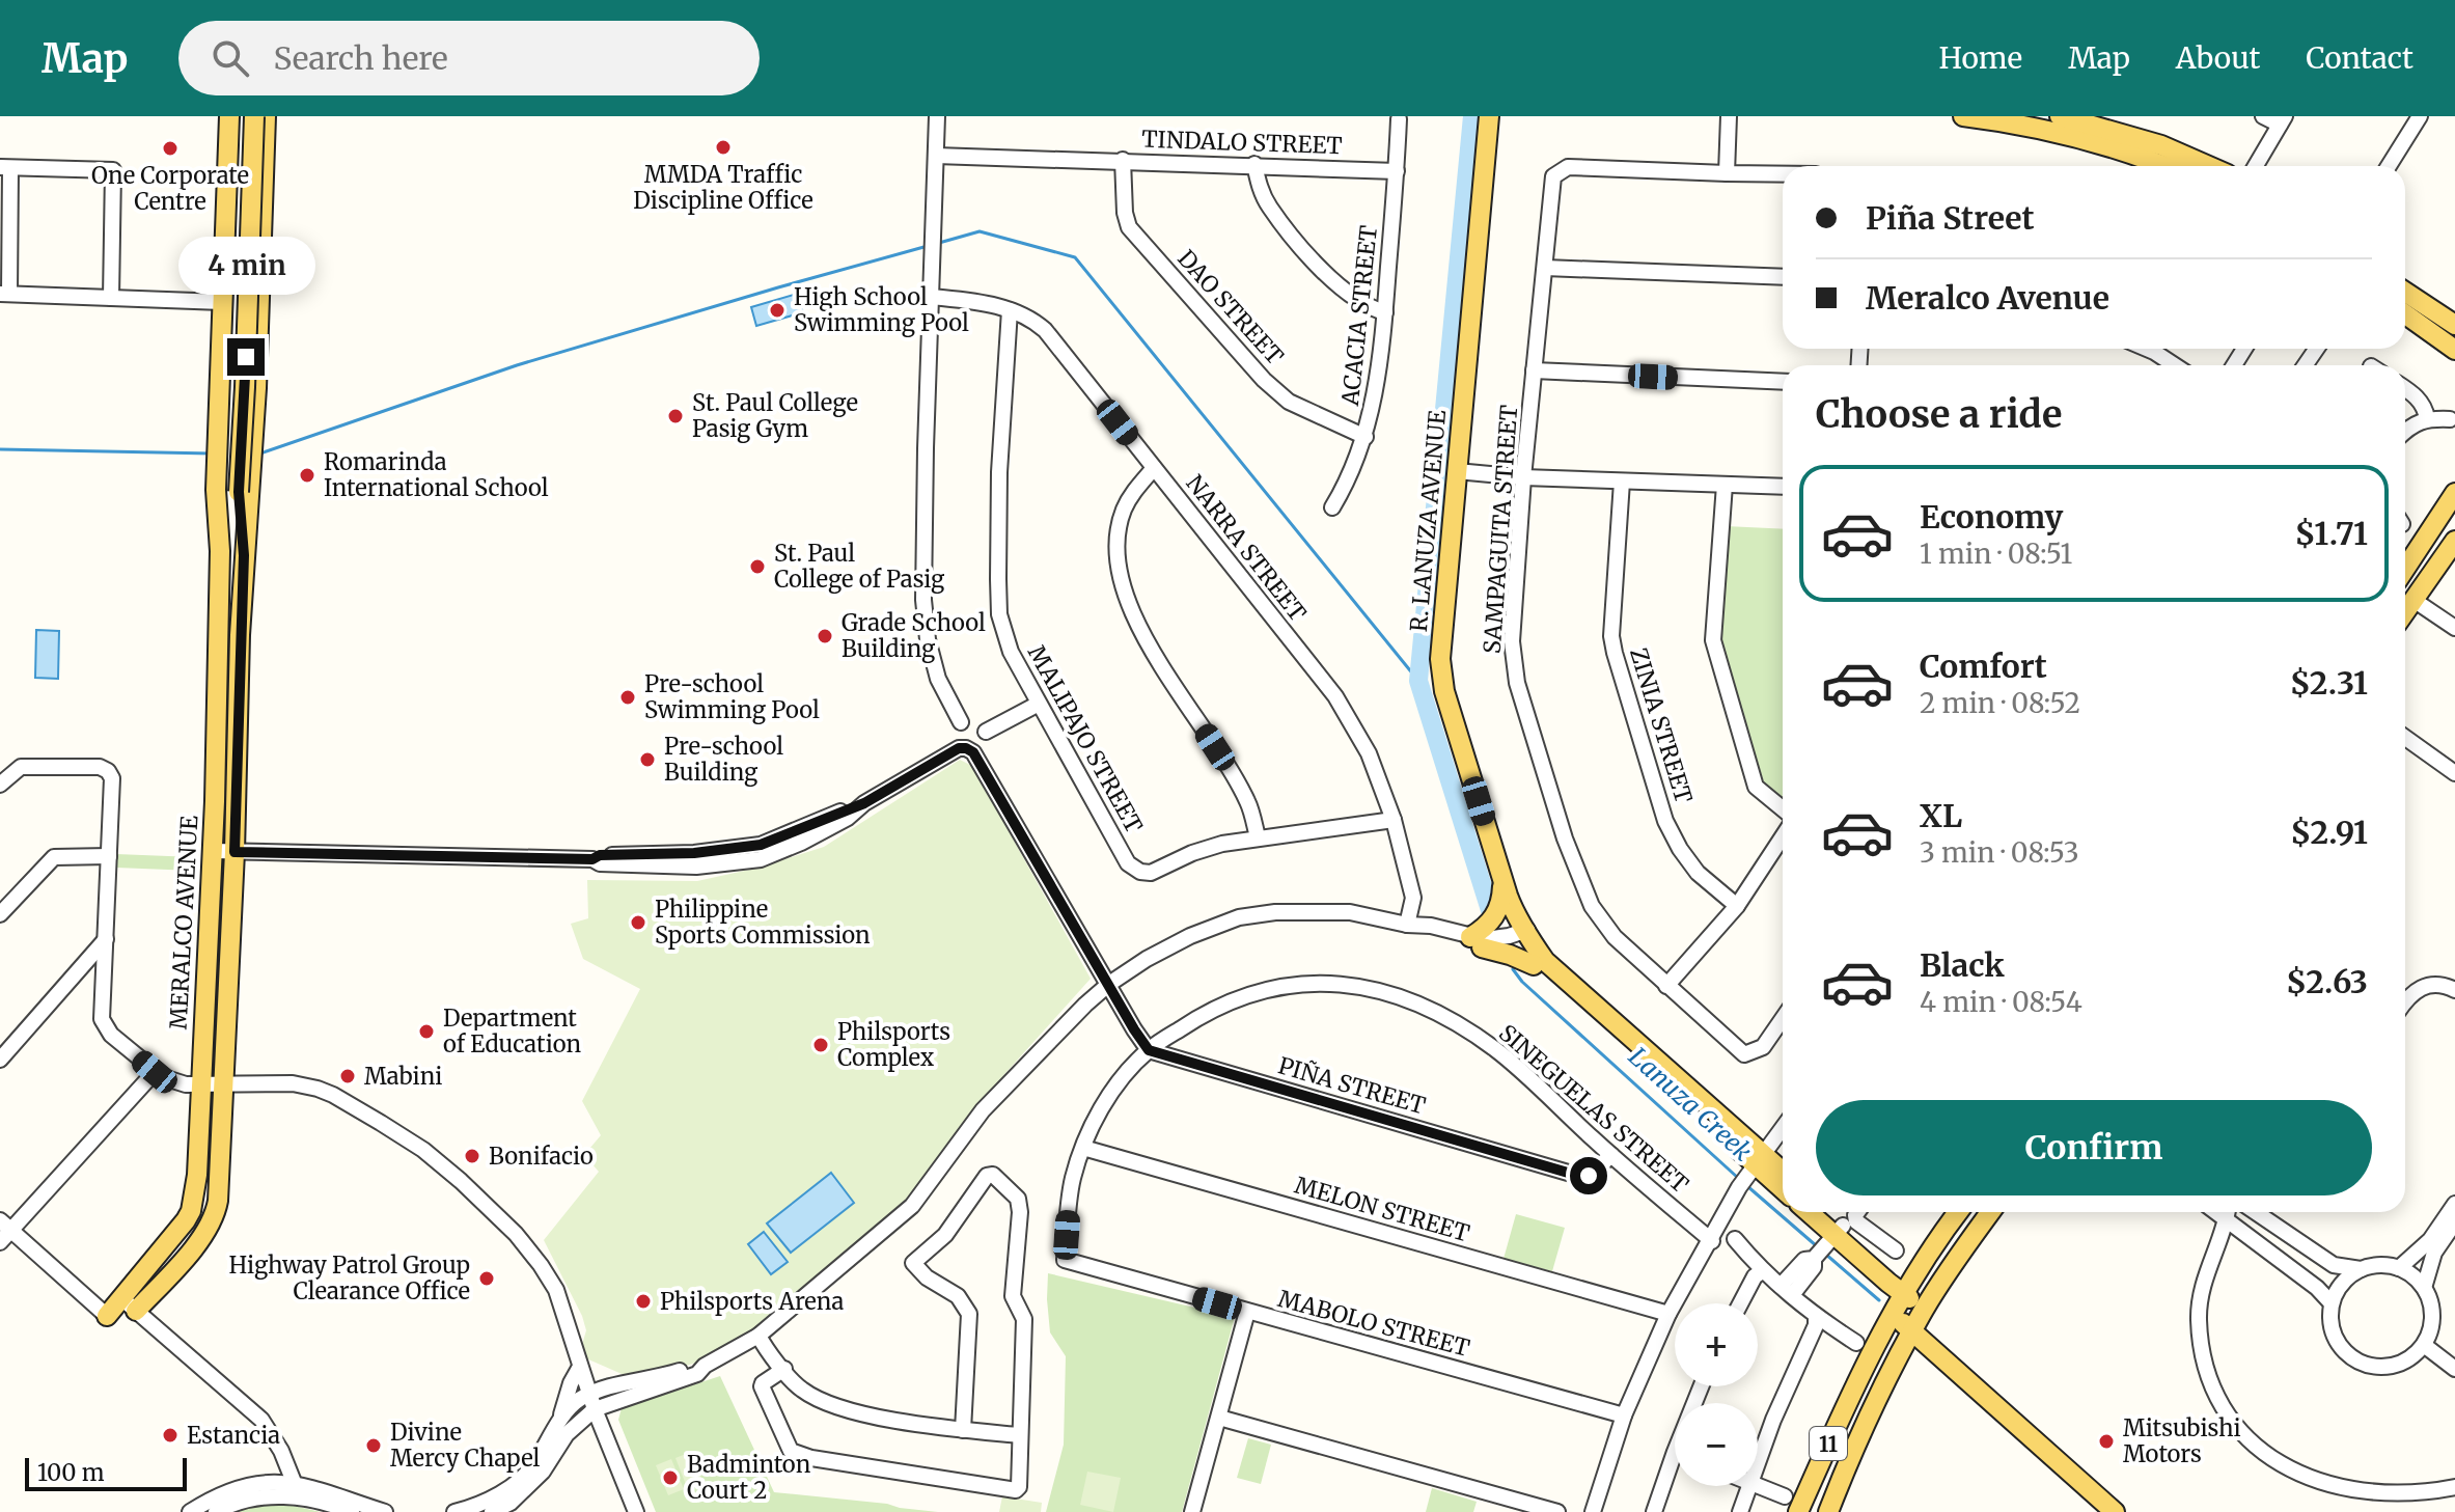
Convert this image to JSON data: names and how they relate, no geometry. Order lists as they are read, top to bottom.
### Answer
{
  "streets": {
    "main road": ["R. LANUZA AVENUE", "MERALCO AVENUE", "11"],
    "street": [
      "TINDALO STREET",
      "DAO STREET",
      "ACACIA STREET",
      "SAMPAGUITA STREET",
      "NARRA STREET",
      "ZINIA STREET",
      "MALIPAJO STREET",
      "PIÑA STREET",
      "SINEGUELAS STREET",
      "MELON STREET",
      "MABOLO STREET"
    ]
  },
  "crossings": [
    ["TINDALO STREET", "DAO STREET"],
    ["TINDALO STREET", "ACACIA STREET"],
    ["DAO STREET", "ACACIA STREET"],
    ["NARRA STREET", "MALIPAJO STREET"],
    ["PIÑA STREET", "SINEGUELAS STREET"],
    ["SINEGUELAS STREET", "MELON STREET"],
    ["SINEGUELAS STREET", "MABOLO STREET"]
  ],
  "water": ["Lanuza Creek"],
  "places": [
    "MMDA Traffic Discipline Office",
    "One Corporate Centre",
    "High School Swimming Pool",
    "St. Paul College Pasig Gym",
    "Romarinda International School",
    "St. Paul College of Pasig",
    "Grade School Building",
    "Pre-school Swimming Pool",
    "Pre-school Building",
    "Philippine Sports Commission",
    "Department of Education",
    "Philsports Complex",
    "Mabini",
    "Bonifacio",
    "Highway Patrol Group Clearance Office",
    "Philsports Arena",
    "Estancia",
    "Mitsubishi Motors",
    "Divine Mercy Chapel",
    "Badminton Court 2"
  ],
  "scale_bar": "100 m",
  "page": {
    "header": "Map",
    "search": "Search here",
    "nav": [
      "Home",
      "Map",
      "About",
      "Contact"
    ],
    "banner": ["Piña Street", "Meralco Avenue"],
    "bubble": "4 min",
    "heading": "Choose a ride",
    "list": [
      {
        "name": "Economy",
        "note": "1 min · 08:51",
        "value": "$1.71"
      },
      {
        "name": "Comfort",
        "note": "2 min · 08:52",
        "value": "$2.31"
      },
      {
        "name": "XL",
        "note": "3 min · 08:53",
        "value": "$2.91"
      },
      {
        "name": "Black",
        "note": "4 min · 08:54",
        "value": "$2.63"
      }
    ],
    "buttons": "Confirm",
    "map_buttons": ["+", "−"],
    "scale": "100 m"
  }
}
